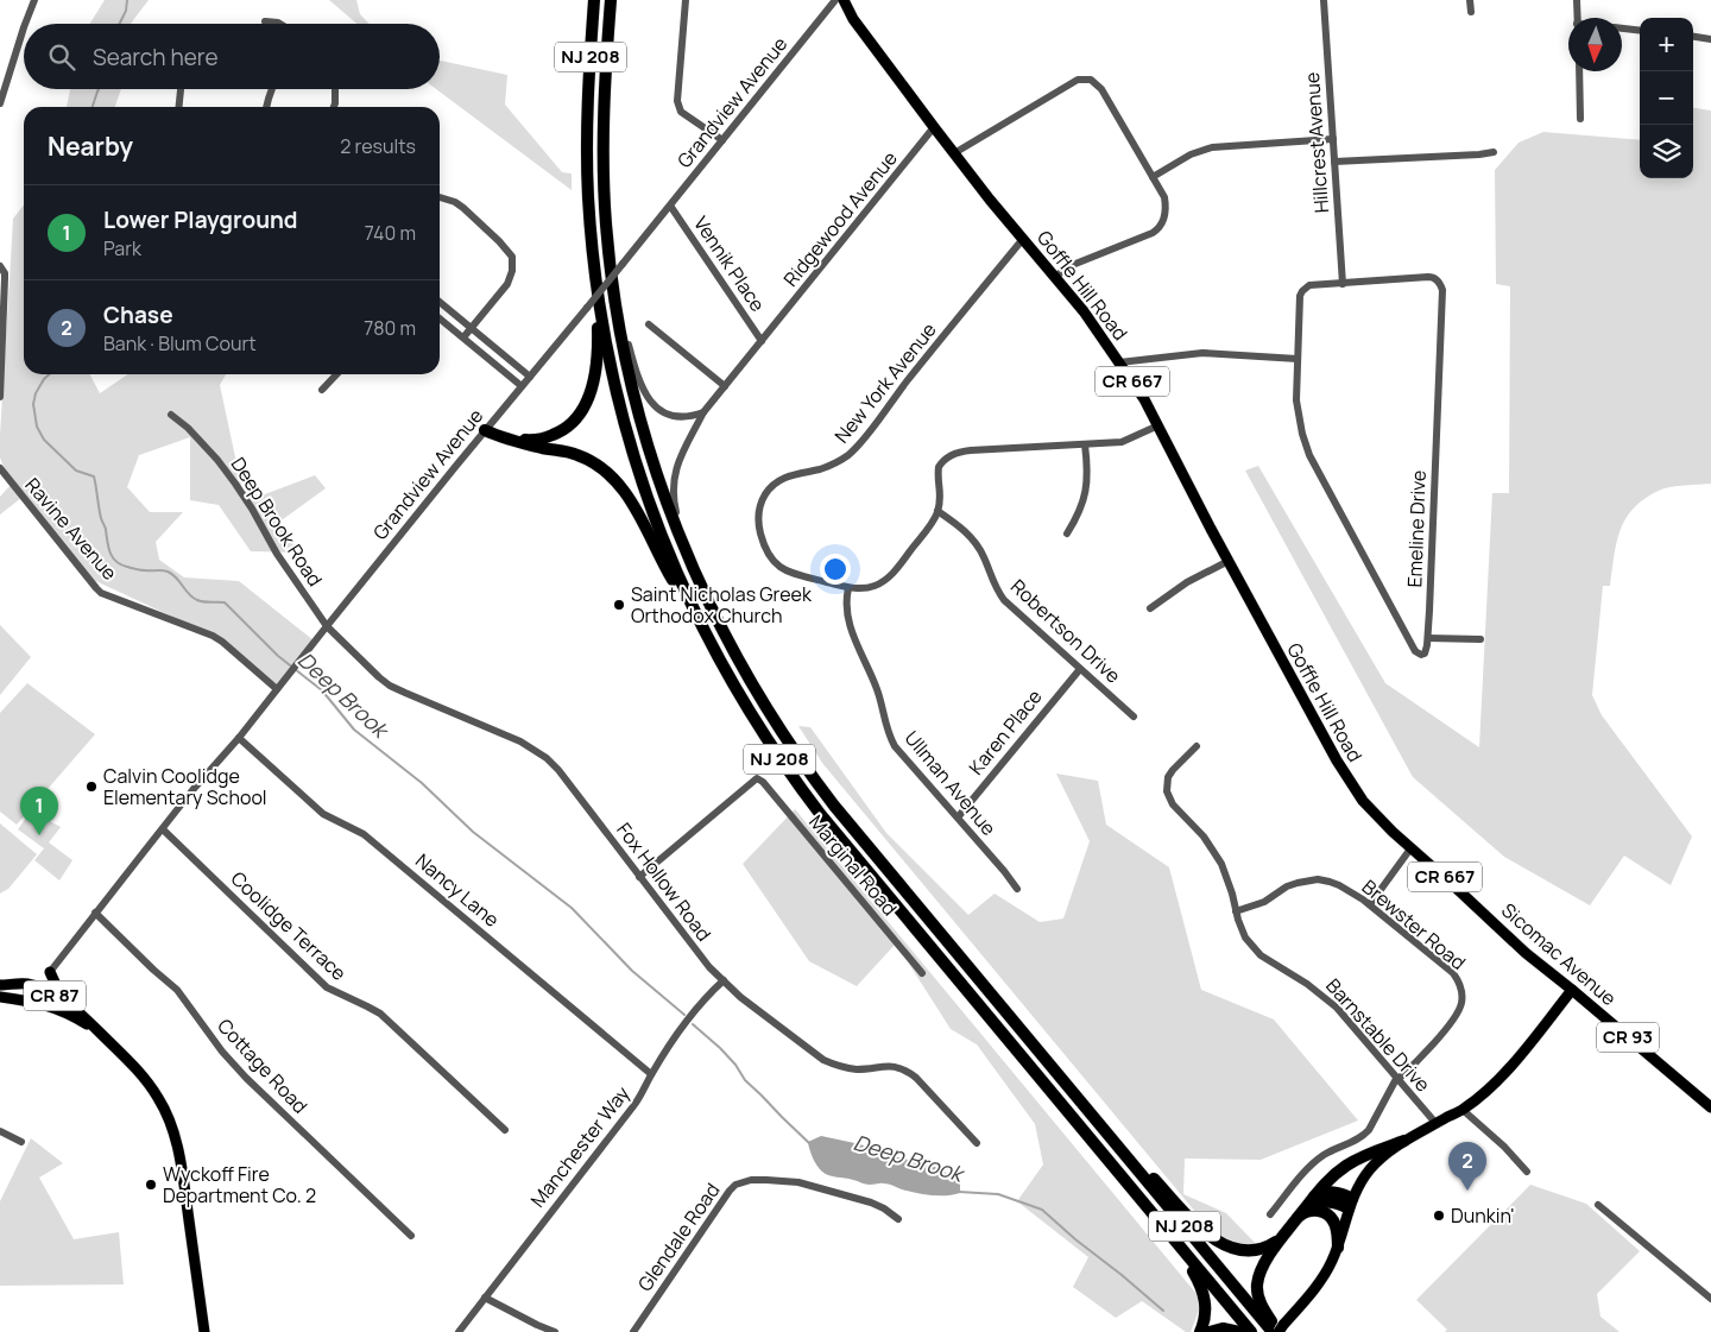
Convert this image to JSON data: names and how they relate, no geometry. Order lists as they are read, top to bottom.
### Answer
{
  "streets": {
    "highway": ["NJ 208"],
    "main road": [
      "Goffle Hill Road",
      "CR 667",
      "Sicomac Avenue",
      "CR 87",
      "CR 93"
    ],
    "street": [
      "Grandview Avenue",
      "Hillcrest Avenue",
      "Ridgewood Avenue",
      "Vennik Place",
      "New York Avenue",
      "Deep Brook Road",
      "Ravine Avenue",
      "Emeline Drive",
      "Robertson Drive",
      "Karen Place",
      "Ullman Avenue",
      "Marginal Road",
      "Fox Hollow Road",
      "Nancy Lane",
      "Brewster Road",
      "Coolidge Terrace",
      "Barnstable Drive",
      "Cottage Road",
      "Manchester Way",
      "Glendale Road"
    ]
  },
  "crossings": [
    ["NJ 208", "Ridgewood Avenue"],
    ["Grandview Avenue", "Vennik Place"],
    ["Grandview Avenue", "Deep Brook Road"],
    ["Grandview Avenue", "Ravine Avenue"],
    ["Grandview Avenue", "Fox Hollow Road"],
    ["Grandview Avenue", "Nancy Lane"],
    ["Grandview Avenue", "Coolidge Terrace"],
    ["Grandview Avenue", "Cottage Road"],
    ["Hillcrest Avenue", "Emeline Drive"],
    ["Ridgewood Avenue", "Vennik Place"],
    ["Ridgewood Avenue", "Goffle Hill Road"],
    ["Goffle Hill Road", "New York Avenue"],
    ["Goffle Hill Road", "Sicomac Avenue"],
    ["New York Avenue", "Robertson Drive"],
    ["New York Avenue", "Ullman Avenue"],
    ["Deep Brook Road", "Fox Hollow Road"],
    ["Robertson Drive", "Karen Place"],
    ["Karen Place", "Ullman Avenue"],
    ["Marginal Road", "Fox Hollow Road"],
    ["Fox Hollow Road", "Manchester Way"],
    ["Nancy Lane", "Manchester Way"],
    ["Brewster Road", "Barnstable Drive"]
  ],
  "water": ["Deep Brook"],
  "places": [
    "Saint Nicholas Greek Orthodox Church",
    "Calvin Coolidge Elementary School",
    "Wyckoff Fire Department Co. 2",
    "Dunkin'"
  ],
  "north": "bottom",
  "page": {
    "map_buttons": ["+", "−"],
    "search": "Search here",
    "heading": ["Nearby", "2 results"],
    "list": [
      {
        "mark": "1",
        "name": "Lower Playground",
        "note": "Park",
        "value": "740 m"
      },
      {
        "mark": "2",
        "name": "Chase",
        "note": "Bank · Blum Court",
        "value": "780 m"
      }
    ],
    "pins": ["1", "2"]
  }
}
